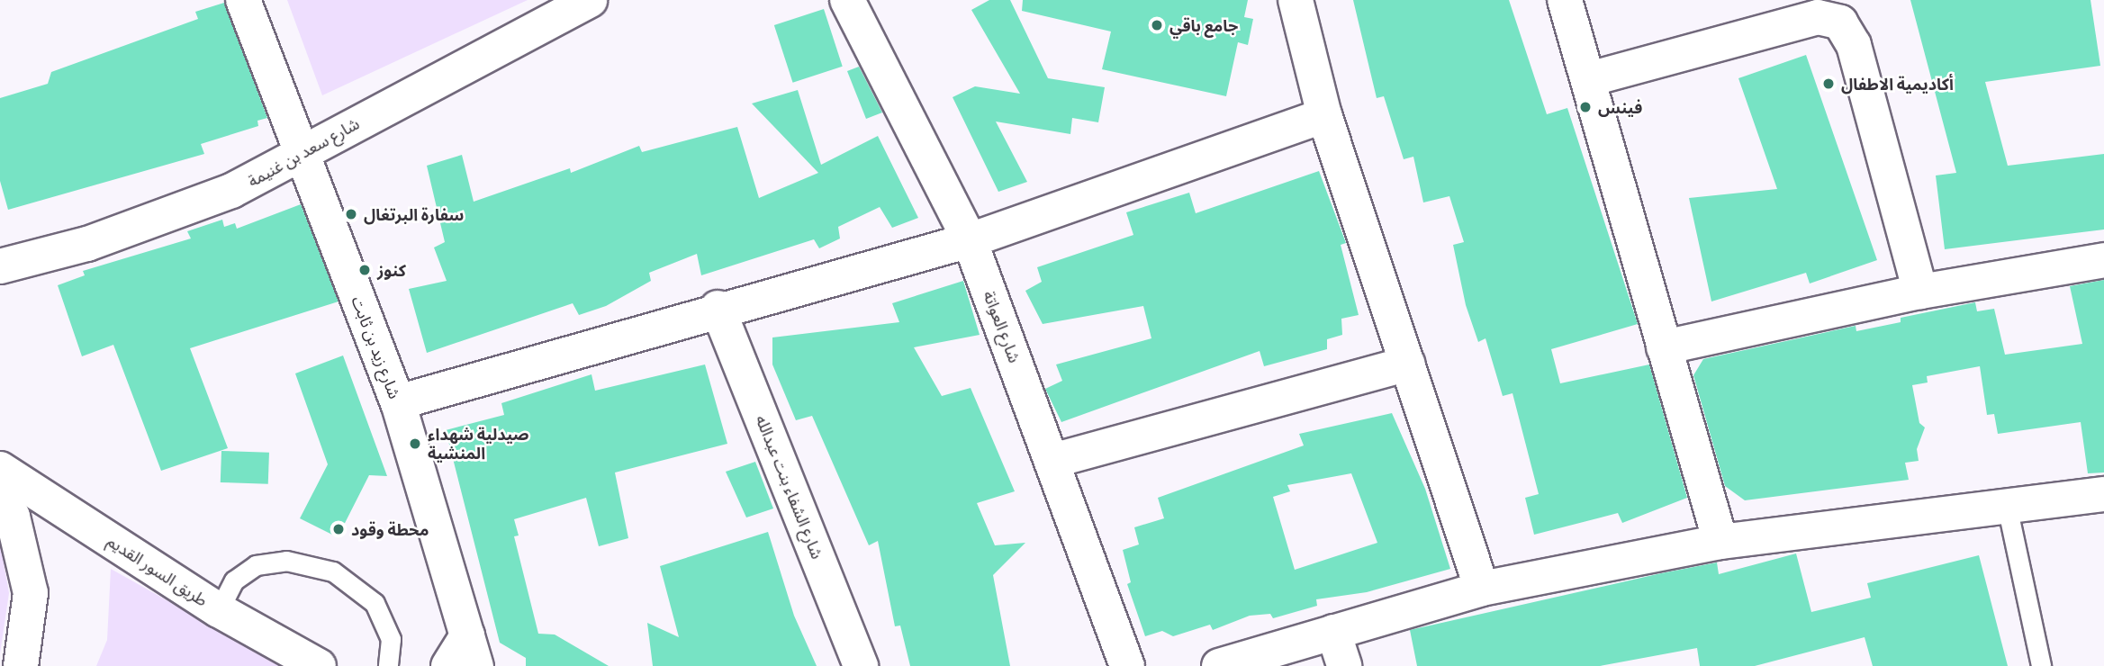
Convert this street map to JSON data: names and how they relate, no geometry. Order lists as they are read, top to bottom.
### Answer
{
  "streets": {
    "main road": [
      "شارع سعد بن غنيمة",
      "شارع العواتة",
      "شارع زيد بن ثابت",
      "شارع الشفاء بنت عبدالله",
      "طريق السور القديم"
    ]
  },
  "crossings": [
    ["شارع سعد بن غنيمة", "شارع زيد بن ثابت"]
  ],
  "places": [
    "جامع باقي",
    "أكاديمية الاطفال",
    "فينس",
    "سفارة البرتغال",
    "كنوز",
    "صيدلية شهداء المنشية",
    "محطة وقود"
  ]
}
